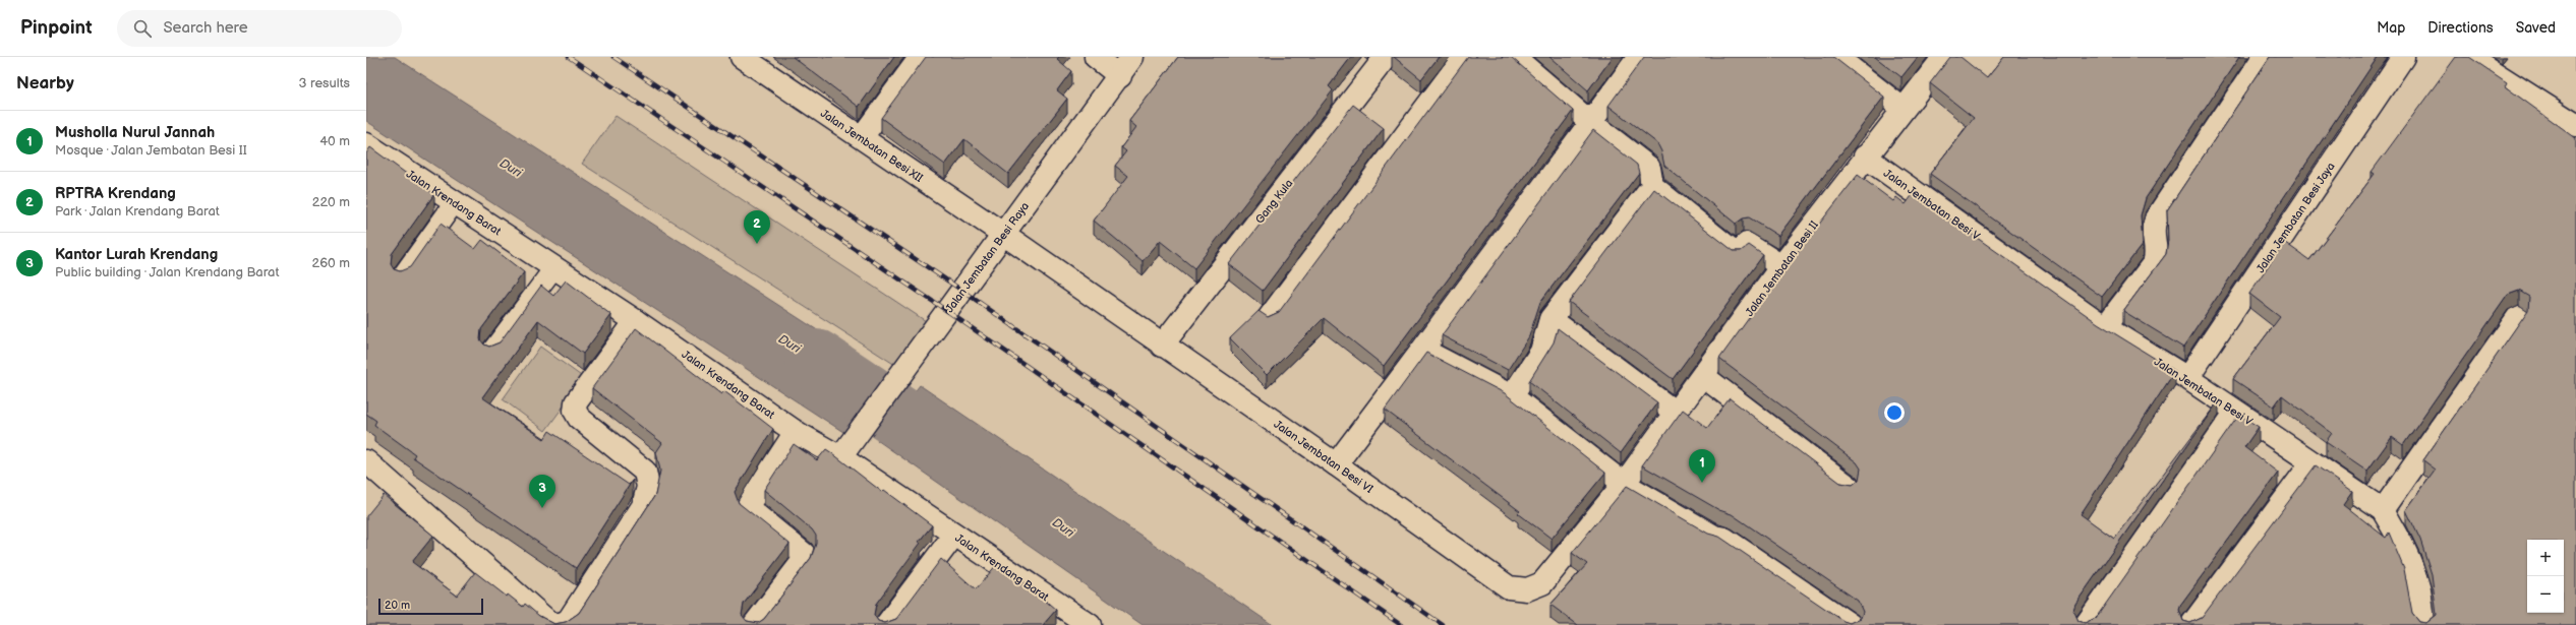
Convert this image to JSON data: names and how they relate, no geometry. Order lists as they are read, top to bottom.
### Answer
{
  "streets": {
    "street": [
      "Jalan Jembatan Besi XII",
      "Gang Kula",
      "Jalan Krendang Barat",
      "Jalan Jembatan Besi V",
      "Jalan Jembatan Besi Jaya",
      "Jalan Jembatan Besi Raya",
      "Jalan Jembatan Besi II",
      "Jalan Jembatan Besi VI"
    ]
  },
  "crossings": [
    ["Jalan Jembatan Besi XII", "Jalan Jembatan Besi Raya"],
    ["Jalan Jembatan Besi XII", "Jalan Jembatan Besi VI"],
    ["Gang Kula", "Jalan Jembatan Besi VI"],
    ["Jalan Krendang Barat", "Jalan Jembatan Besi Raya"],
    ["Jalan Jembatan Besi V", "Jalan Jembatan Besi Jaya"],
    ["Jalan Jembatan Besi V", "Jalan Jembatan Besi II"],
    ["Jalan Jembatan Besi Raya", "Jalan Jembatan Besi VI"],
    ["Jalan Jembatan Besi II", "Jalan Jembatan Besi VI"]
  ],
  "water": ["Duri"],
  "scale_bar": "20 m",
  "page": {
    "header": "Pinpoint",
    "search": "Search here",
    "nav": ["Map", "Directions", "Saved"],
    "heading": ["Nearby", "3 results"],
    "list": [
      {
        "mark": "1",
        "name": "Musholla Nurul Jannah",
        "note": "Mosque · Jalan Jembatan Besi II",
        "value": "40 m"
      },
      {
        "mark": "2",
        "name": "RPTRA Krendang",
        "note": "Park · Jalan Krendang Barat",
        "value": "220 m"
      },
      {
        "mark": "3",
        "name": "Kantor Lurah Krendang",
        "note": "Public building · Jalan Krendang Barat",
        "value": "260 m"
      }
    ],
    "pins": ["2", "1", "3"],
    "map_buttons": ["+", "−"],
    "scale": "20 m"
  }
}
